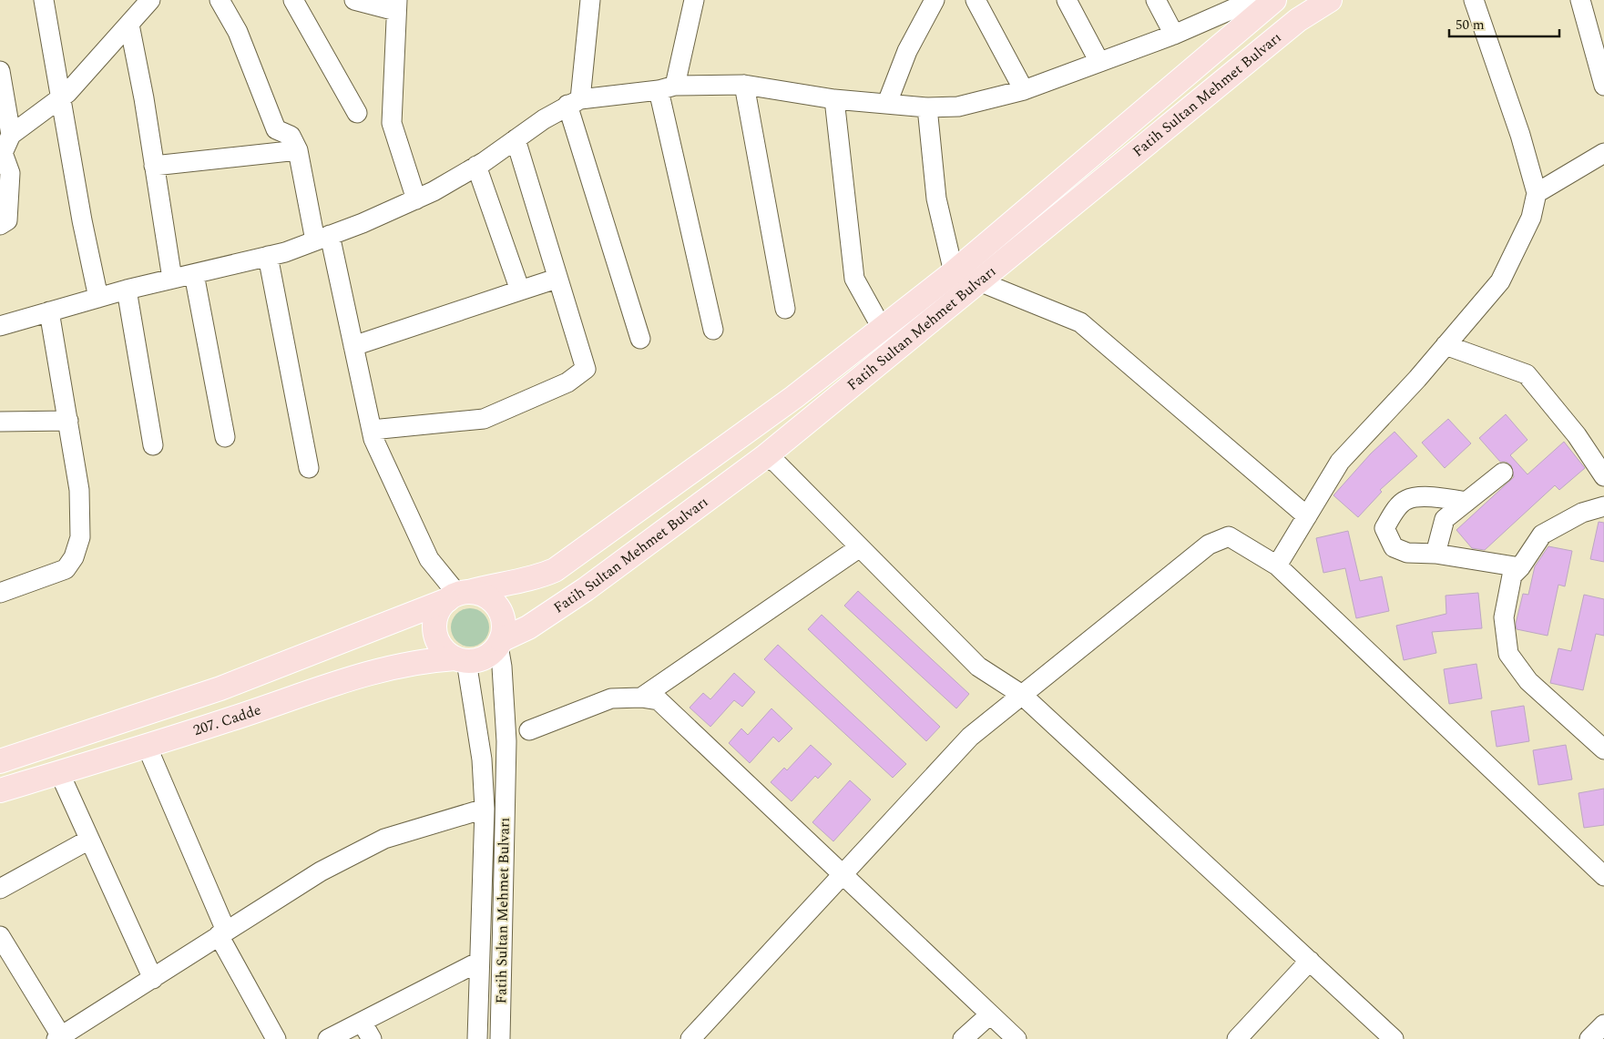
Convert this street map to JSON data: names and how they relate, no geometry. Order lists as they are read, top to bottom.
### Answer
{
  "streets": {
    "main road": ["Fatih Sultan Mehmet Bulvarı", "207. Cadde"]
  },
  "crossings": [
    ["Fatih Sultan Mehmet Bulvarı", "207. Cadde"]
  ],
  "scale_bar": "50 m"
}
